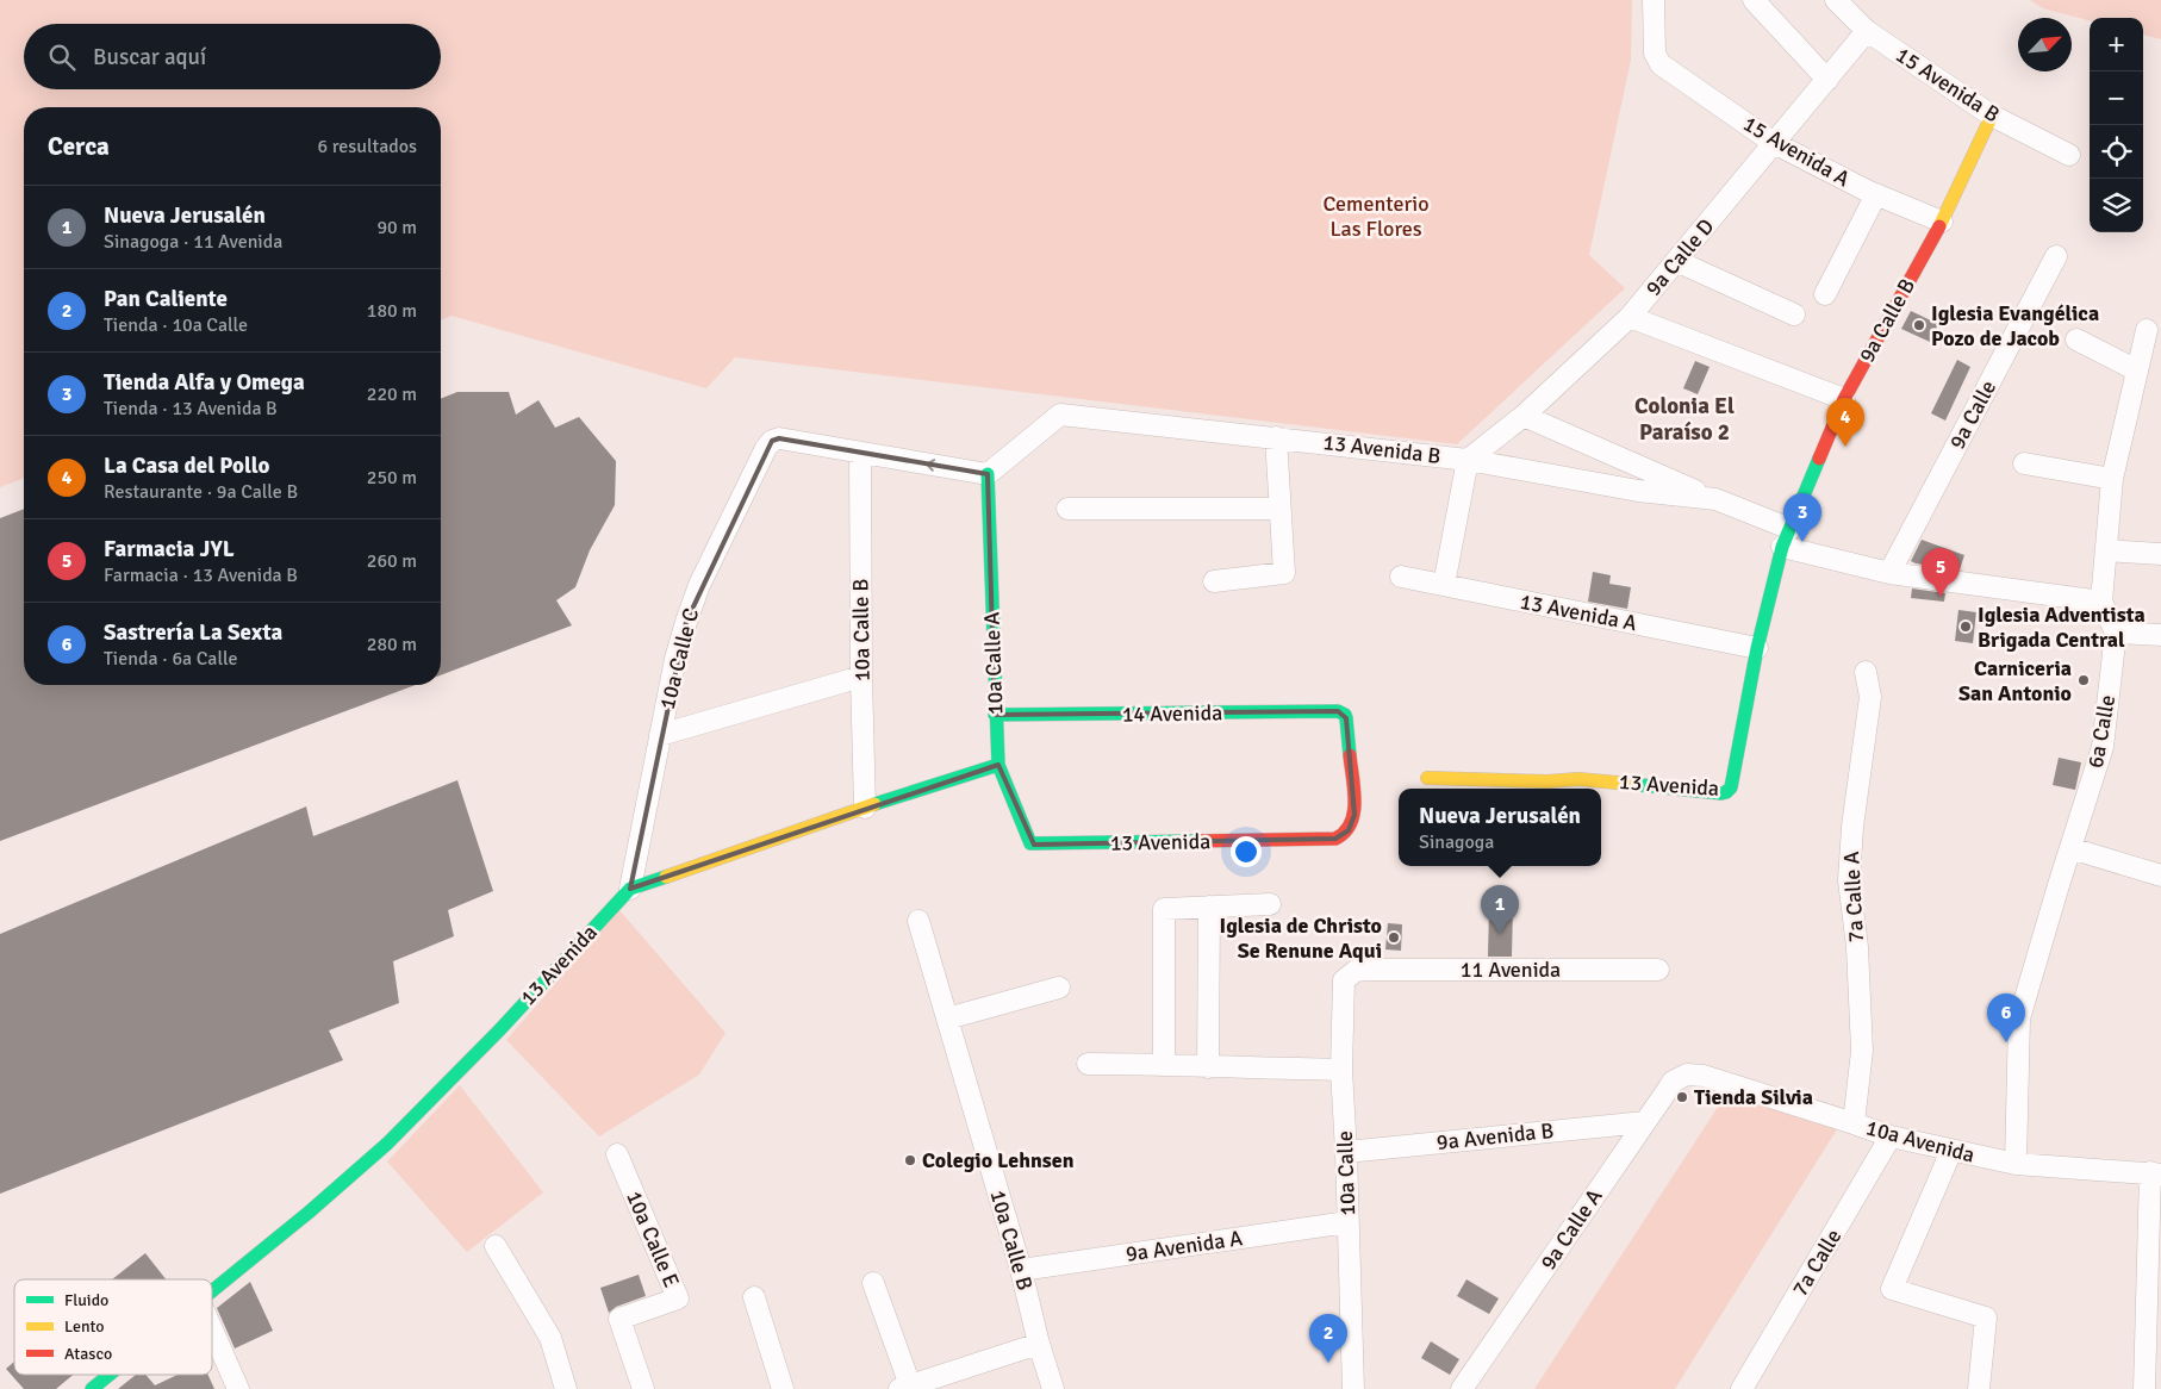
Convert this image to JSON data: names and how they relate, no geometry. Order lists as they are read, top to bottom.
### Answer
{
  "streets": {
    "street": [
      "15 Avenida B",
      "15 Avenida A",
      "9a Calle D",
      "9a Calle B",
      "9a Calle",
      "13 Avenida B",
      "13 Avenida A",
      "10a Calle B",
      "10a Calle C",
      "10a Calle A",
      "14 Avenida",
      "6a Calle",
      "13 Avenida",
      "7a Calle A",
      "11 Avenida",
      "9a Avenida B",
      "10a Avenida",
      "10a Calle",
      "9a Calle A",
      "10a Calle E",
      "9a Avenida A",
      "7a Calle"
    ]
  },
  "crossings": [
    ["15 Avenida B", "9a Calle D"],
    ["15 Avenida B", "9a Calle B"],
    ["15 Avenida A", "9a Calle D"],
    ["15 Avenida A", "9a Calle B"],
    ["9a Calle D", "13 Avenida B"],
    ["9a Calle B", "13 Avenida B"],
    ["9a Calle", "13 Avenida B"],
    ["13 Avenida B", "10a Calle A"],
    ["13 Avenida A", "13 Avenida"],
    ["10a Calle B", "10a Calle C"],
    ["10a Calle B", "13 Avenida"],
    ["10a Calle B", "9a Avenida A"],
    ["10a Calle C", "13 Avenida"],
    ["10a Calle A", "14 Avenida"],
    ["10a Calle A", "13 Avenida"],
    ["14 Avenida", "13 Avenida"],
    ["6a Calle", "10a Avenida"],
    ["7a Calle A", "10a Avenida"],
    ["11 Avenida", "10a Calle"],
    ["9a Avenida B", "10a Calle"],
    ["9a Avenida B", "9a Calle A"],
    ["10a Avenida", "9a Calle A"],
    ["10a Avenida", "7a Calle"],
    ["10a Calle", "9a Avenida A"]
  ],
  "districts": ["Colonia El Paraíso 2"],
  "parks": ["Cementerio Las Flores"],
  "places": [
    "Iglesia Evangélica Pozo de Jacob",
    "Iglesia Adventista Brigada Central",
    "Carniceria San Antonio",
    "Iglesia de Christo Se Renune Aqui",
    "Tienda Silvia",
    "Colegio Lehnsen"
  ],
  "legend": ["Fluido", "Lento", "Atasco"],
  "north": "top right",
  "page": {
    "map_buttons": ["+", "−"],
    "search": "Buscar aquí",
    "heading": ["Cerca", "6 resultados"],
    "list": [
      {
        "mark": "1",
        "name": "Nueva Jerusalén",
        "note": "Sinagoga · 11 Avenida",
        "value": "90 m"
      },
      {
        "mark": "2",
        "name": "Pan Caliente",
        "note": "Tienda · 10a Calle",
        "value": "180 m"
      },
      {
        "mark": "3",
        "name": "Tienda Alfa y Omega",
        "note": "Tienda · 13 Avenida B",
        "value": "220 m"
      },
      {
        "mark": "4",
        "name": "La Casa del Pollo",
        "note": "Restaurante · 9a Calle B",
        "value": "250 m"
      },
      {
        "mark": "5",
        "name": "Farmacia JYL",
        "note": "Farmacia · 13 Avenida B",
        "value": "260 m"
      },
      {
        "mark": "6",
        "name": "Sastrería La Sexta",
        "note": "Tienda · 6a Calle",
        "value": "280 m"
      }
    ],
    "pins": [
      "4",
      "3",
      "5",
      "1",
      "6",
      "2"
    ],
    "popup": ["Nueva Jerusalén", "Sinagoga"]
  }
}
